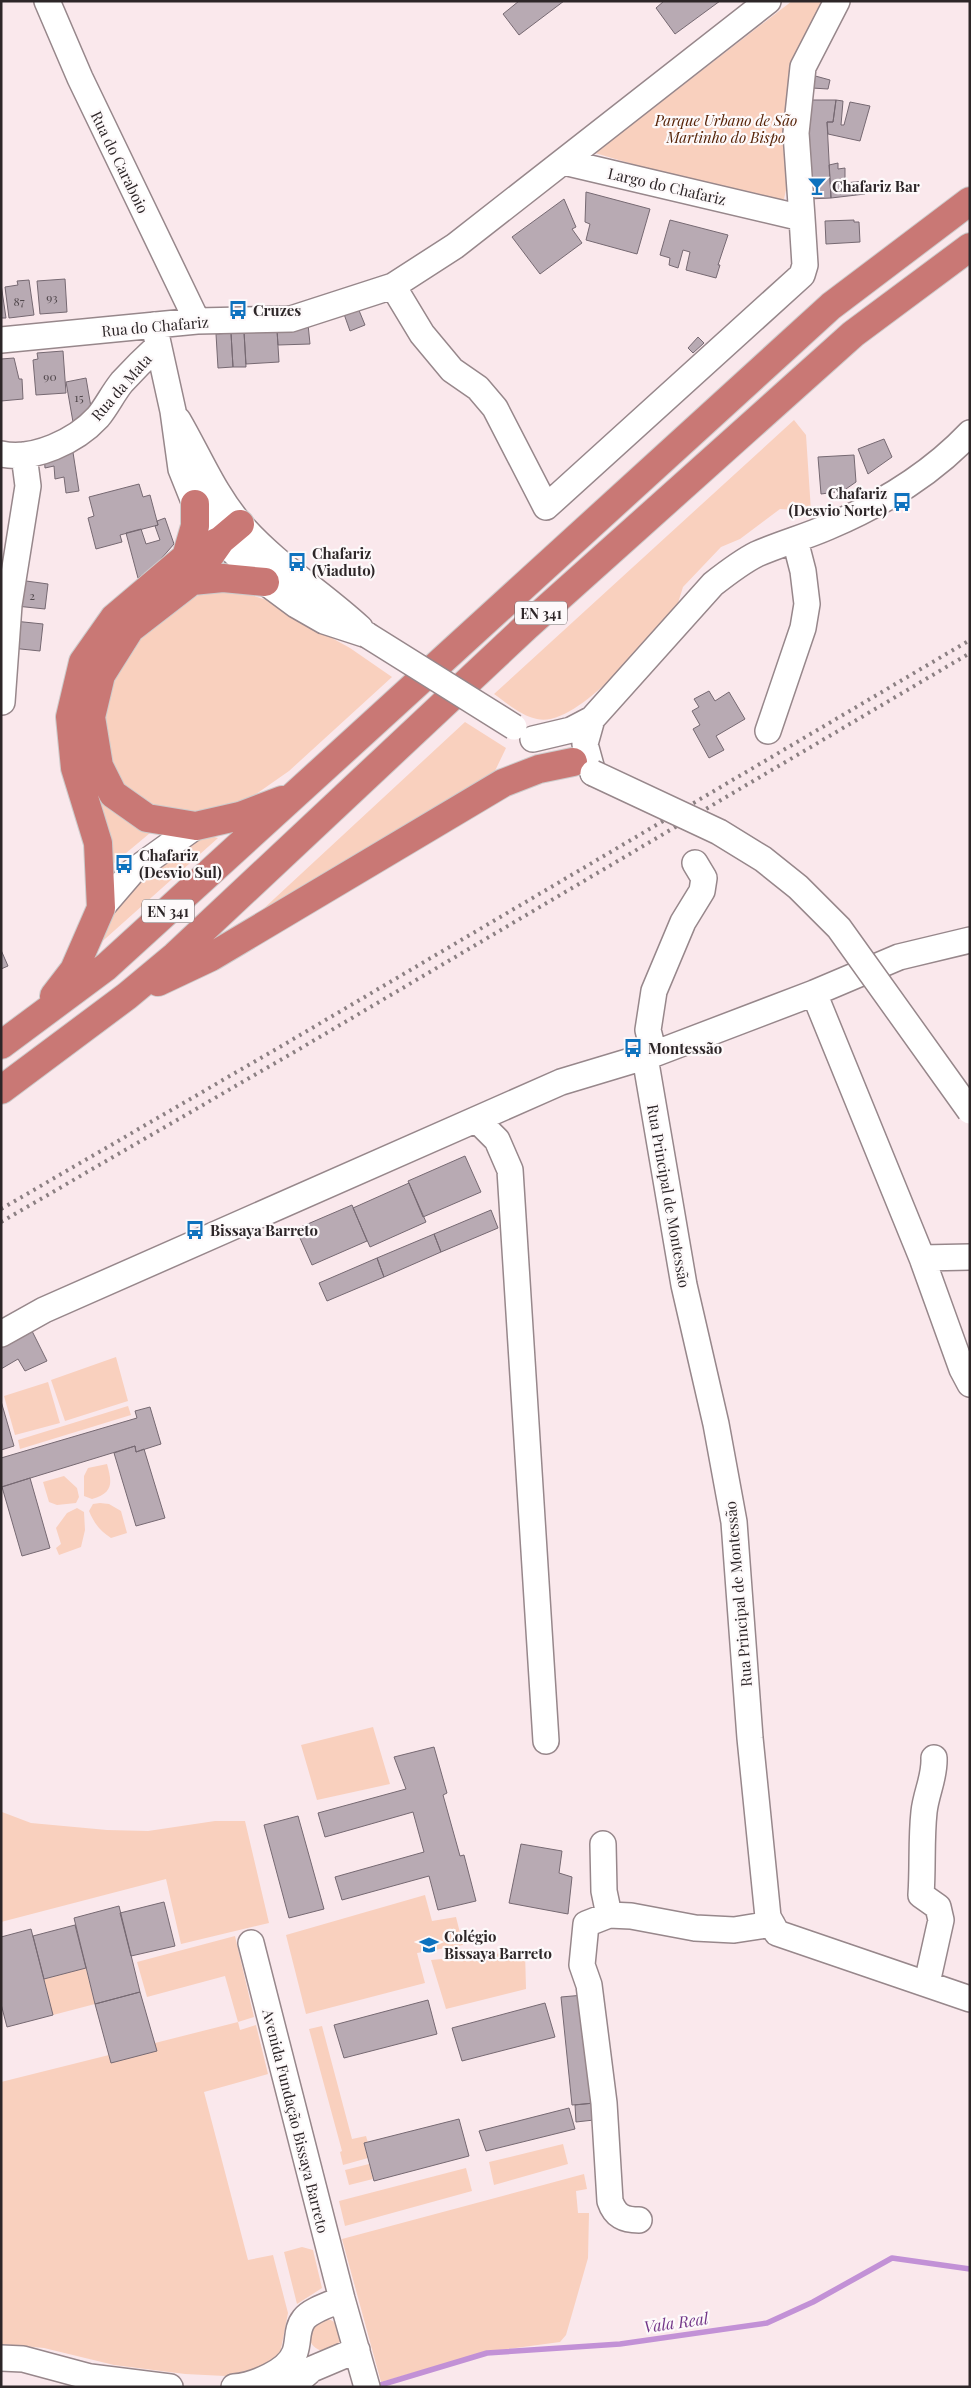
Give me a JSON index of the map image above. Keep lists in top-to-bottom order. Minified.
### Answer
{"streets":{"highway":["EN 341"],"street":["Rua do Caraboio","Largo do Chafariz","Rua do Chafariz","Rua da Mata","Rua Principal de Montessão","Avenida Fundação Bissaya Barreto"]},"crossings":[["Rua do Caraboio","Rua do Chafariz"],["Largo do Chafariz","Rua do Chafariz"],["Rua do Chafariz","Rua da Mata"]],"water":["Vala Real"],"parks":["Parque Urbano de São Martinho do Bispo"],"places":{"bar":["Chafariz Bar"],"bus stop":["Cruzes","Chafariz (Desvio Norte)","Chafariz (Viaduto)","Chafariz (Desvio Sul)","Montessão","Bissaya Barreto"],"school or university":["Colégio Bissaya Barreto"]},"house_numbers":["93","87","90","15","2"]}
